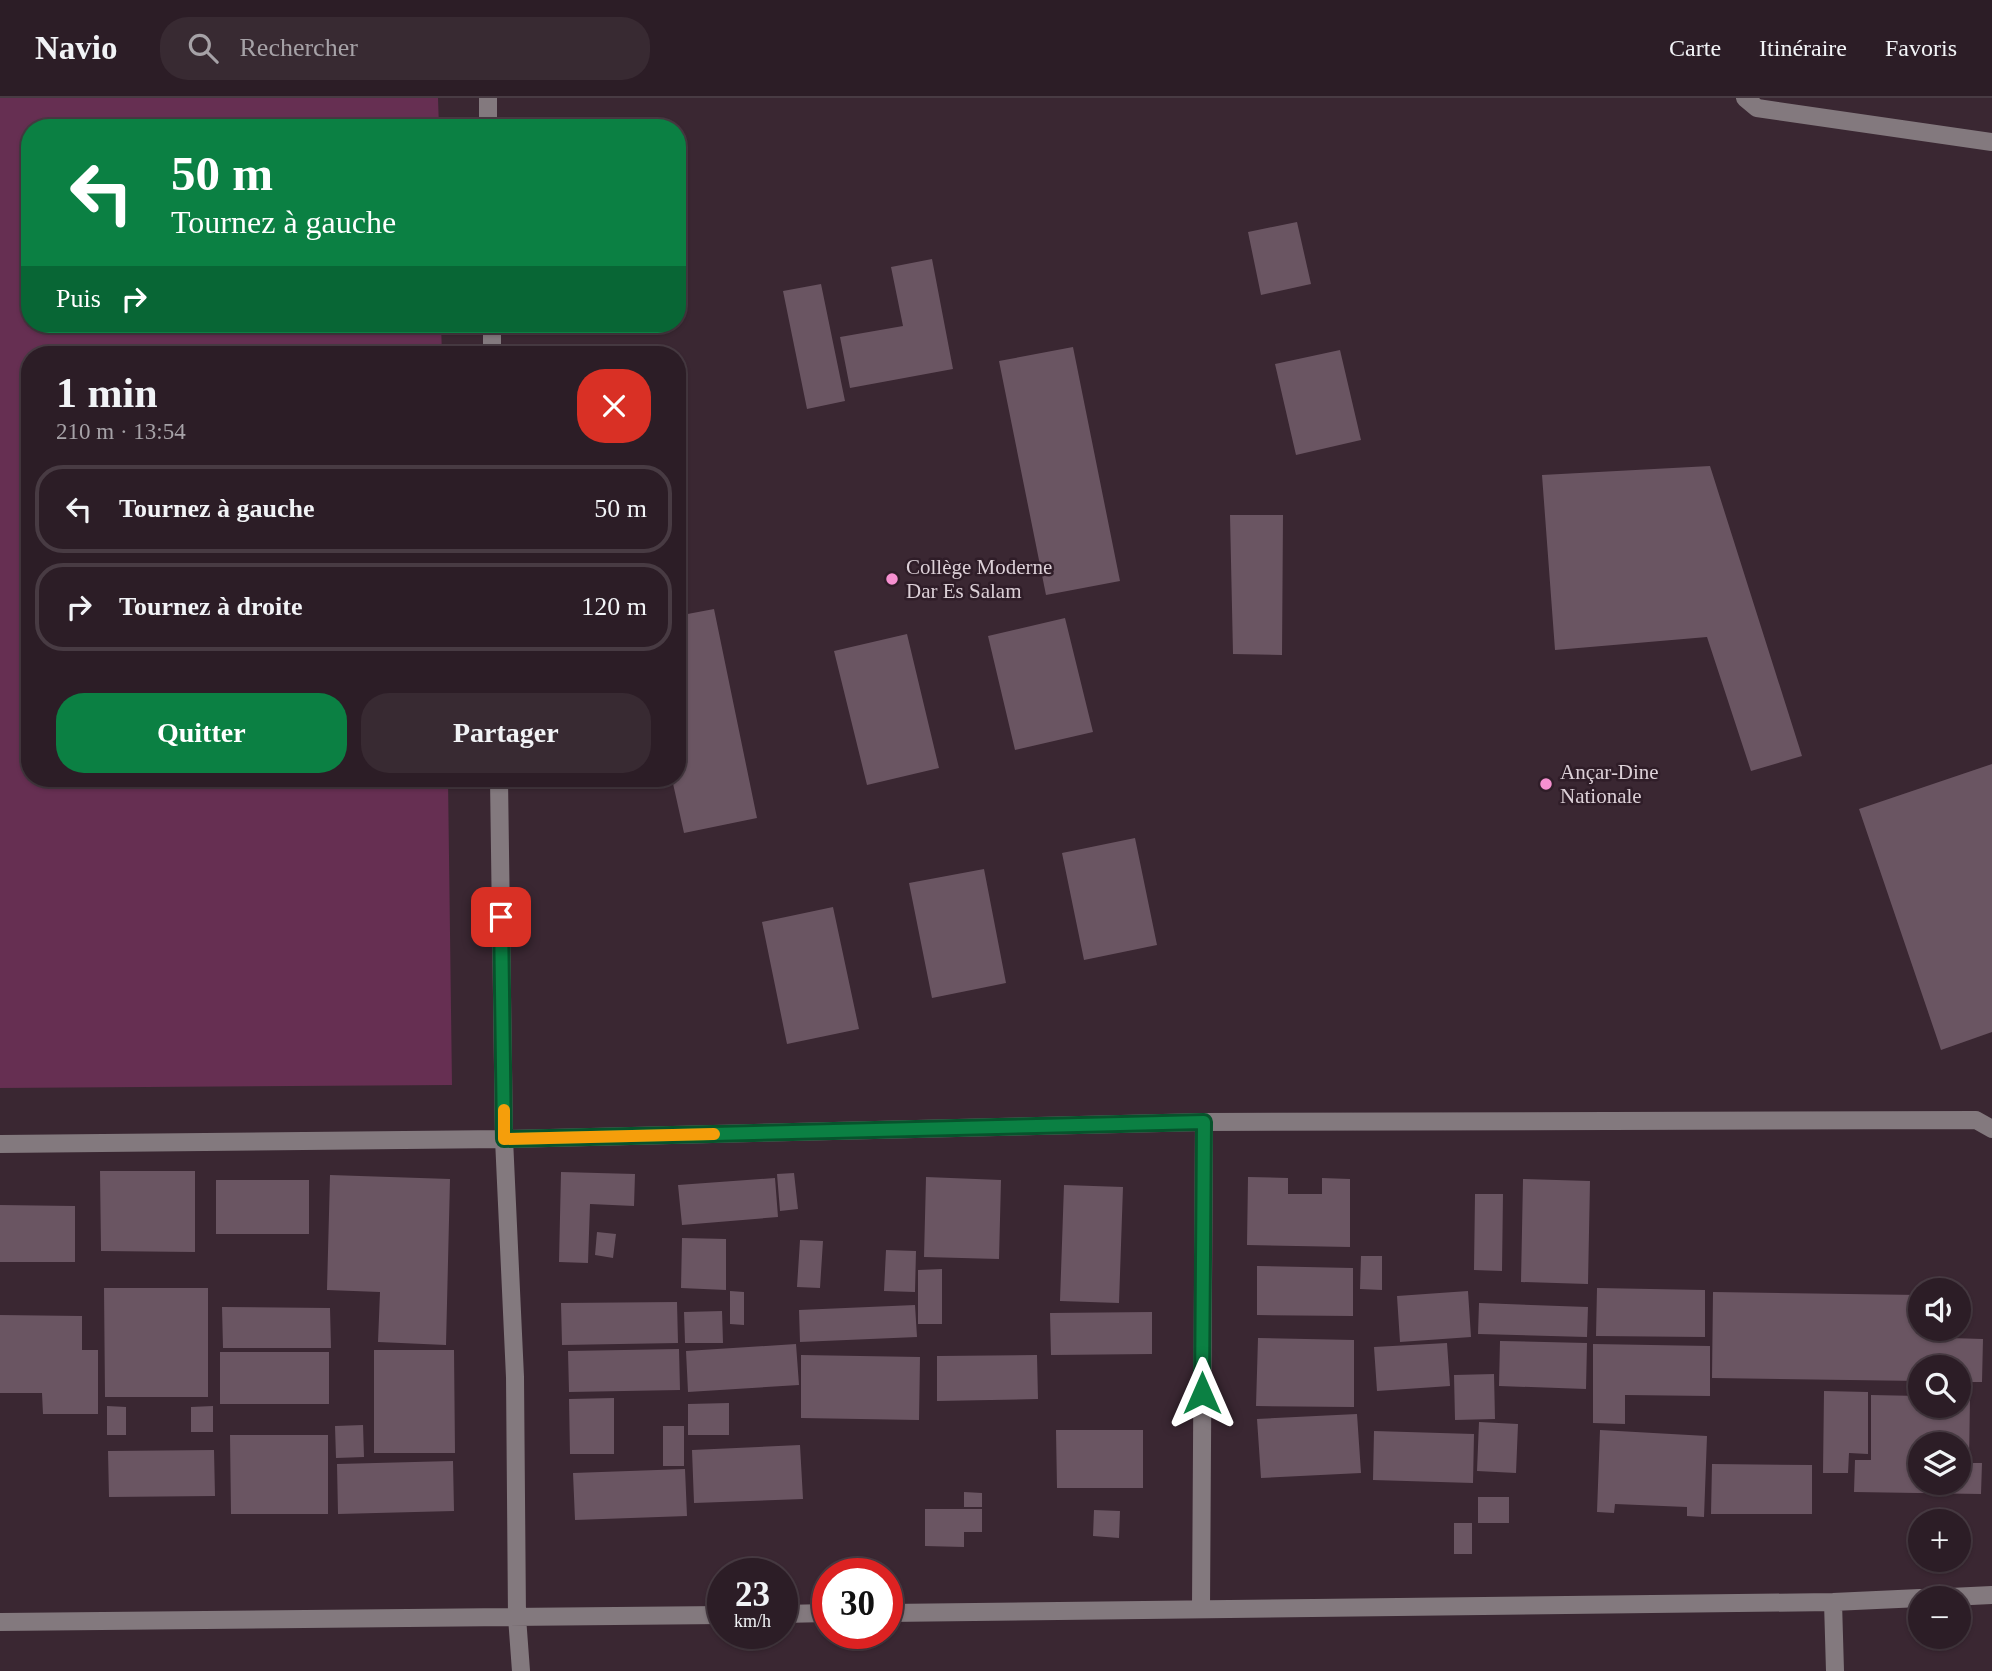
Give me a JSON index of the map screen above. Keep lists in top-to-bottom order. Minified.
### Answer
{"places":["Collège Moderne Dar Es Salam","Ançar-Dine Nationale"],"page":{"header":"Navio","search":"Rechercher","nav":["Carte","Itinéraire","Favoris"],"turn":["50 m","Tournez à gauche"],"then":"Puis","heading":["1 min","210 m · 13:54"],"list":[{"name":"Tournez à gauche","value":"50 m"},{"name":"Tournez à droite","value":"120 m"}],"buttons":["Quitter","Partager"],"map_buttons":["+","−"],"speed":"23 km/h","limit":"30"}}
